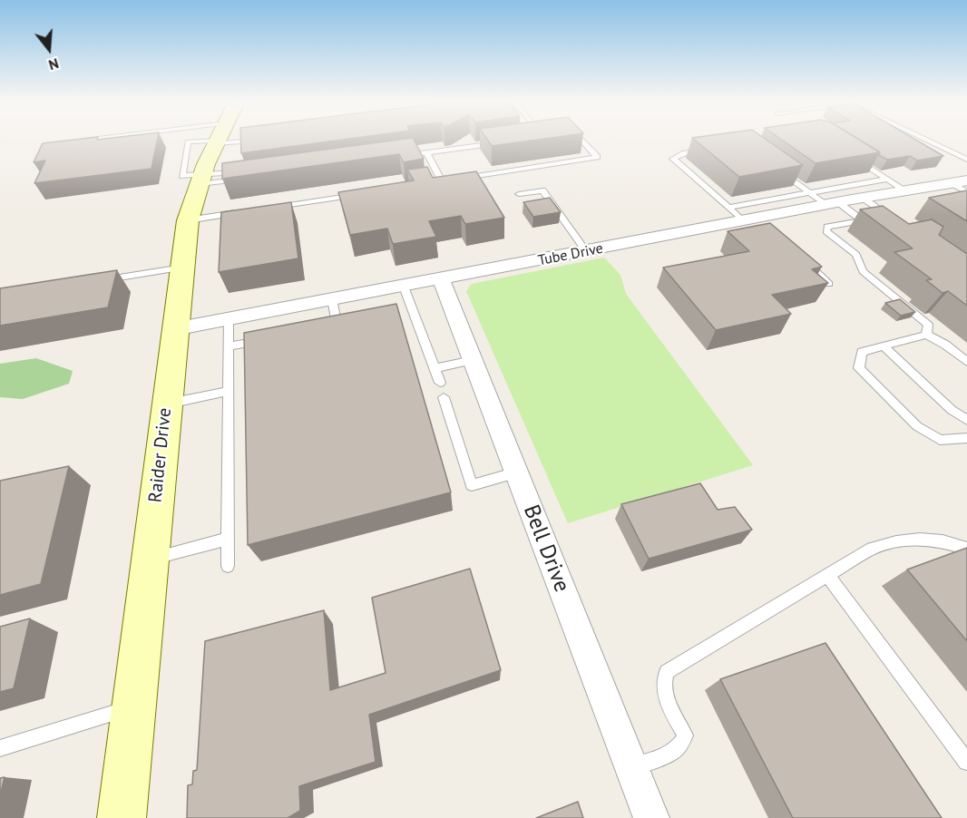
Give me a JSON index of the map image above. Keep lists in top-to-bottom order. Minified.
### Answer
{"streets":{"main road":["Raider Drive"],"street":["Tube Drive","Bell Drive"]},"crossings":[["Tube Drive","Raider Drive"],["Tube Drive","Bell Drive"]],"north":"bottom"}
